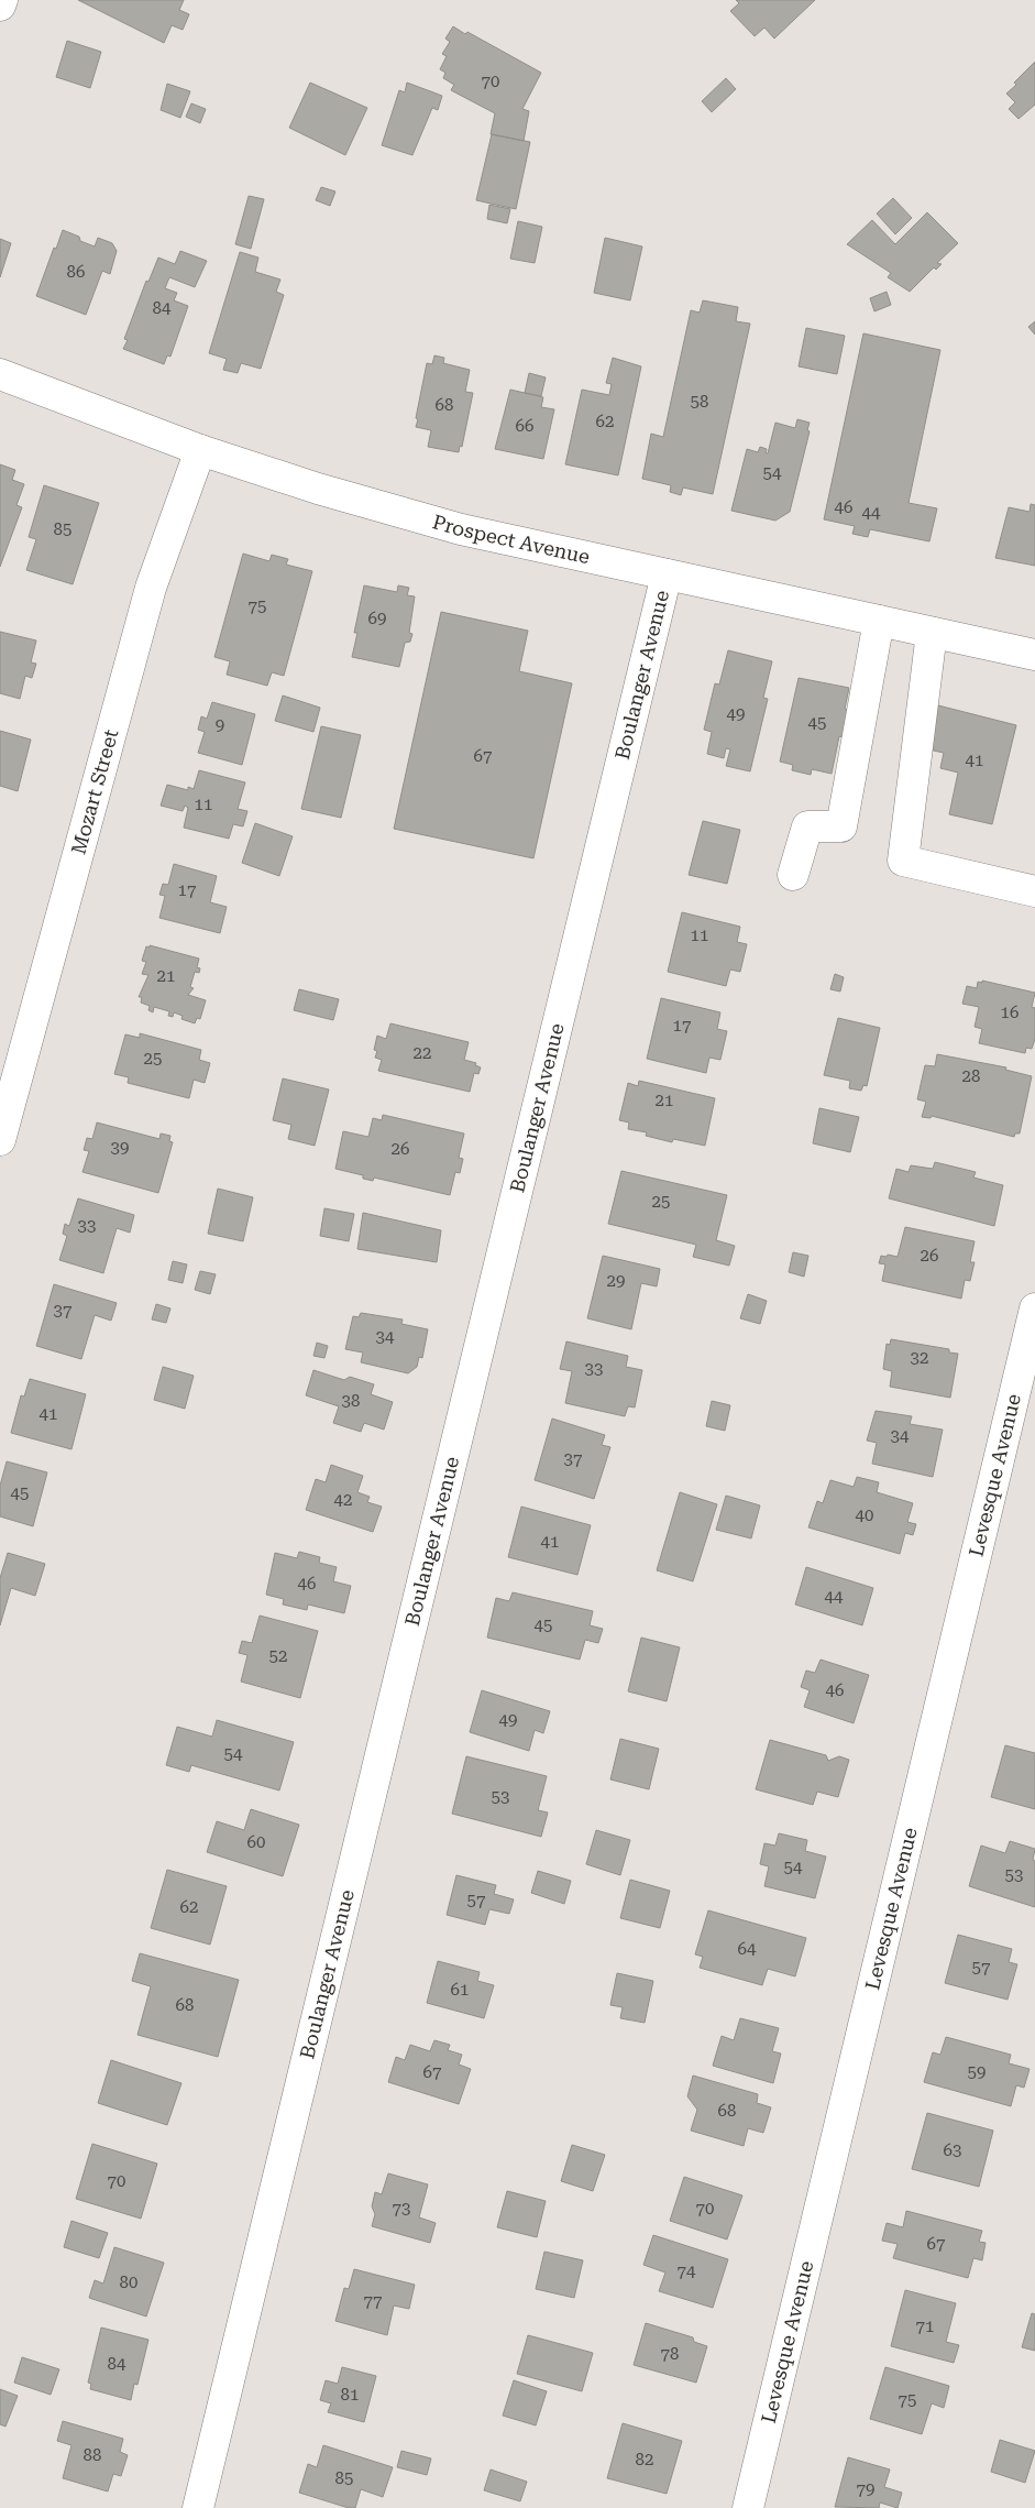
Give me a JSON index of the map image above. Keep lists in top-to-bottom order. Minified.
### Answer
{"streets":{"street":["Prospect Avenue","Boulanger Avenue","Mozart Street","Levesque Avenue"]},"crossings":[["Prospect Avenue","Boulanger Avenue"],["Prospect Avenue","Mozart Street"]],"house_numbers":["70","86","84","58","68","62","66","54","46","44","85","75","69","49","45","9","67","41","11","17","11","21","16","17","22","25","28","21","39","26","25","33","26","29","37","34","32","33","38","41","34","37","45","42","40","41","46","44","45","52","46","49","54","53","60","54","53","57","62","64","57","61","68","67","59","68","63","70","73","70","67","74","80","77","71","78","84","81","75","88","82","85","79"]}
